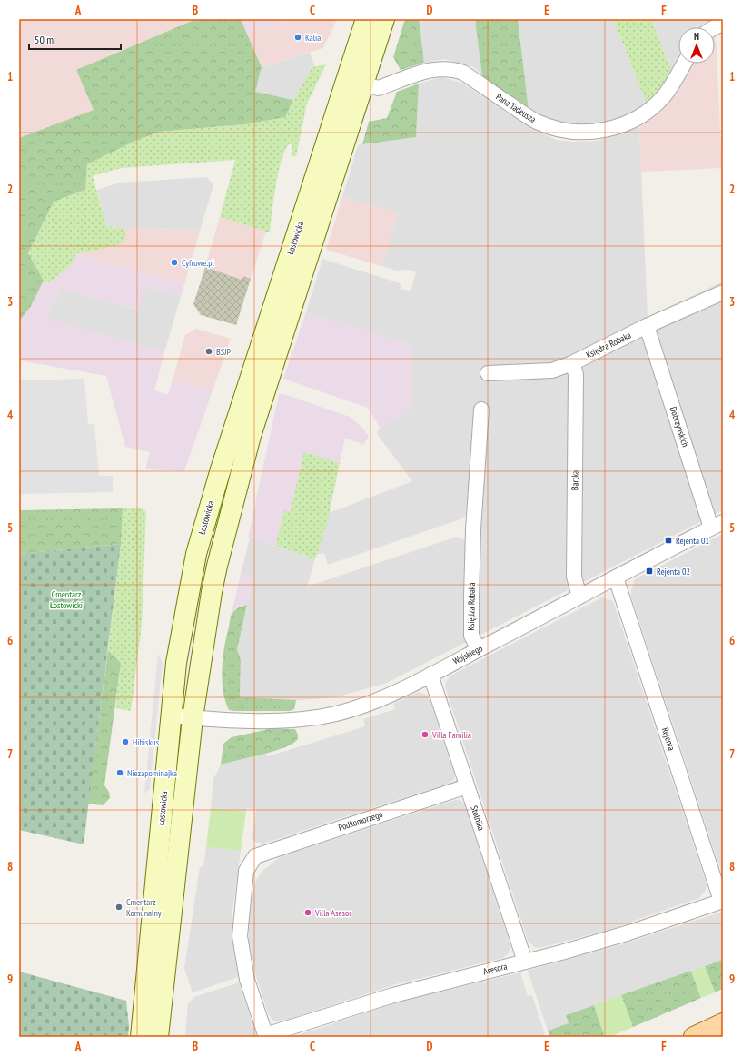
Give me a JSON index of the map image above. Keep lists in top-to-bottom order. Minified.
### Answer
{"streets":{"main road":["Łostowicka"],"street":["Pana Tadeusza","Księdza Robaka","Dobrzyńskich","Bartka","Wojskiego","Rejenta","Stolnika","Podkomorzego","Asesora"]},"crossings":[["Pana Tadeusza","Łostowicka"],["Łostowicka","Wojskiego"],["Księdza Robaka","Dobrzyńskich"],["Księdza Robaka","Bartka"],["Księdza Robaka","Wojskiego"],["Dobrzyńskich","Wojskiego"],["Bartka","Wojskiego"],["Wojskiego","Rejenta"],["Wojskiego","Stolnika"],["Rejenta","Asesora"],["Stolnika","Podkomorzego"],["Stolnika","Asesora"],["Podkomorzego","Asesora"]],"parks":["Cmentarz Łostowicki"],"places":{"other":["Kalia","Cyfrowe.pl","BSJP","Villa Familia","Hibiskus","Niezapominajka","Cmentarz Komunalny","Villa Asesor"],"transit":["Rejenta 01","Rejenta 02"]},"scale_bar":"50 m","north":"top","grid":{"columns":["A","B","C","D","E","F"],"rows":["1","2","3","4","5","6","7","8","9"]}}
